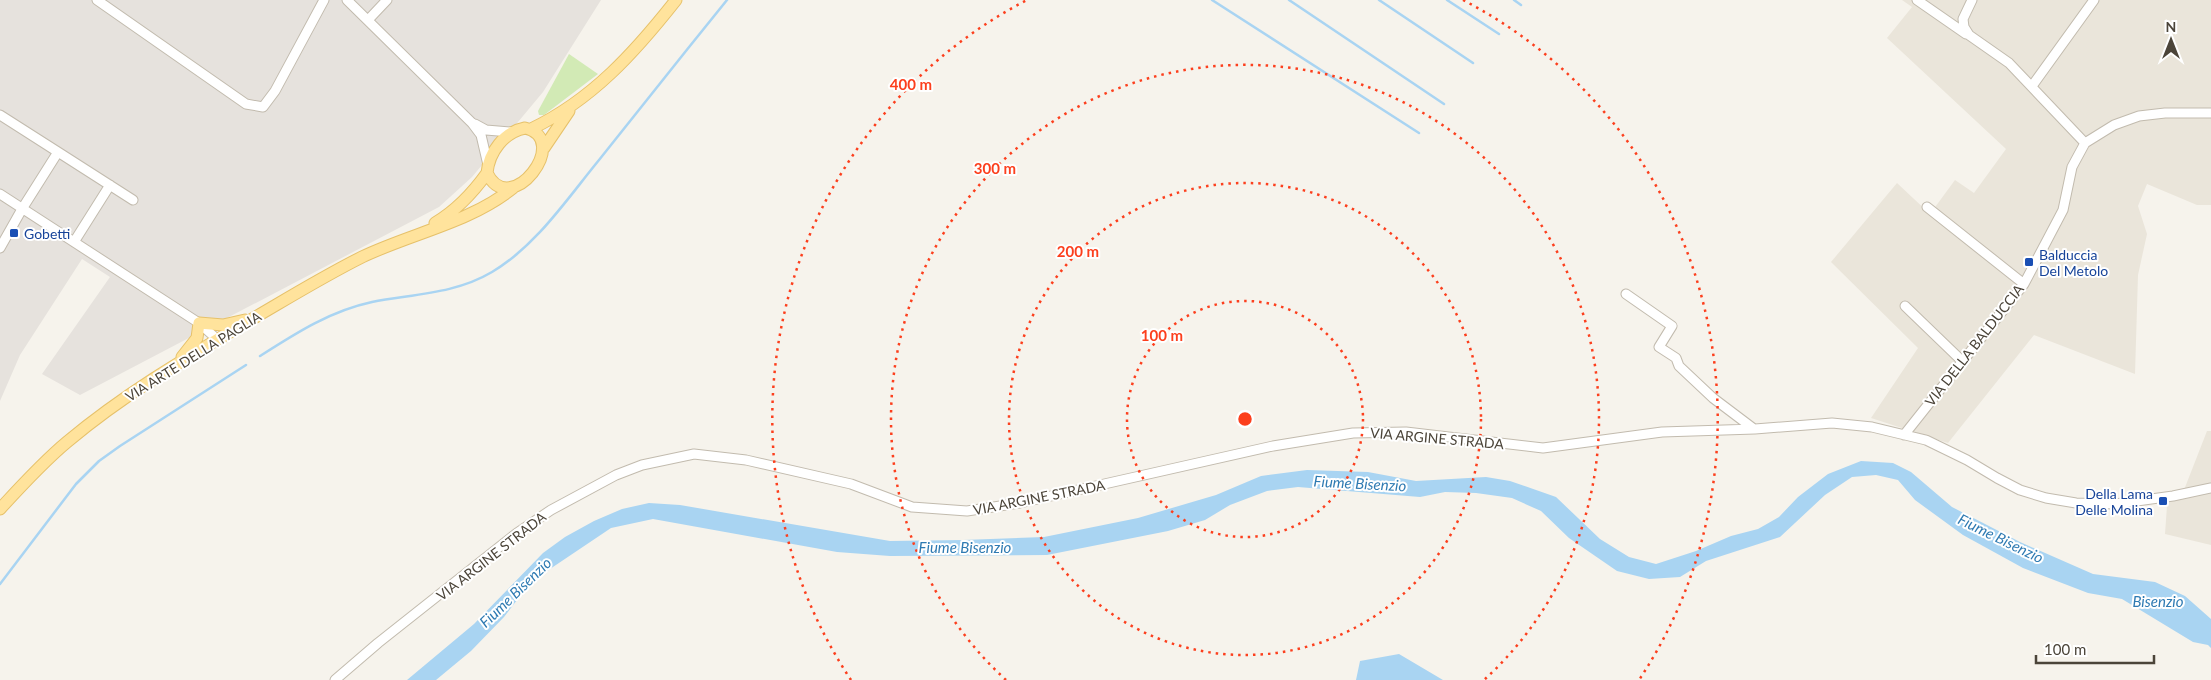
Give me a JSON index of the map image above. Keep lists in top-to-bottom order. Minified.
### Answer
{"streets":{"main road":["VIA ARTE DELLA PAGLIA"],"street":["VIA DELLA BALDUCCIA","VIA ARGINE STRADA"]},"crossings":[["VIA DELLA BALDUCCIA","VIA ARGINE STRADA"]],"water":["Fiume Bisenzio","Bisenzio"],"places":{"transit":["Gobetti","Balduccia Del Metolo","Della Lama Delle Molina"]},"scale_bar":"100 m","north":"top","rings":["400 m","300 m","200 m","100 m"]}
